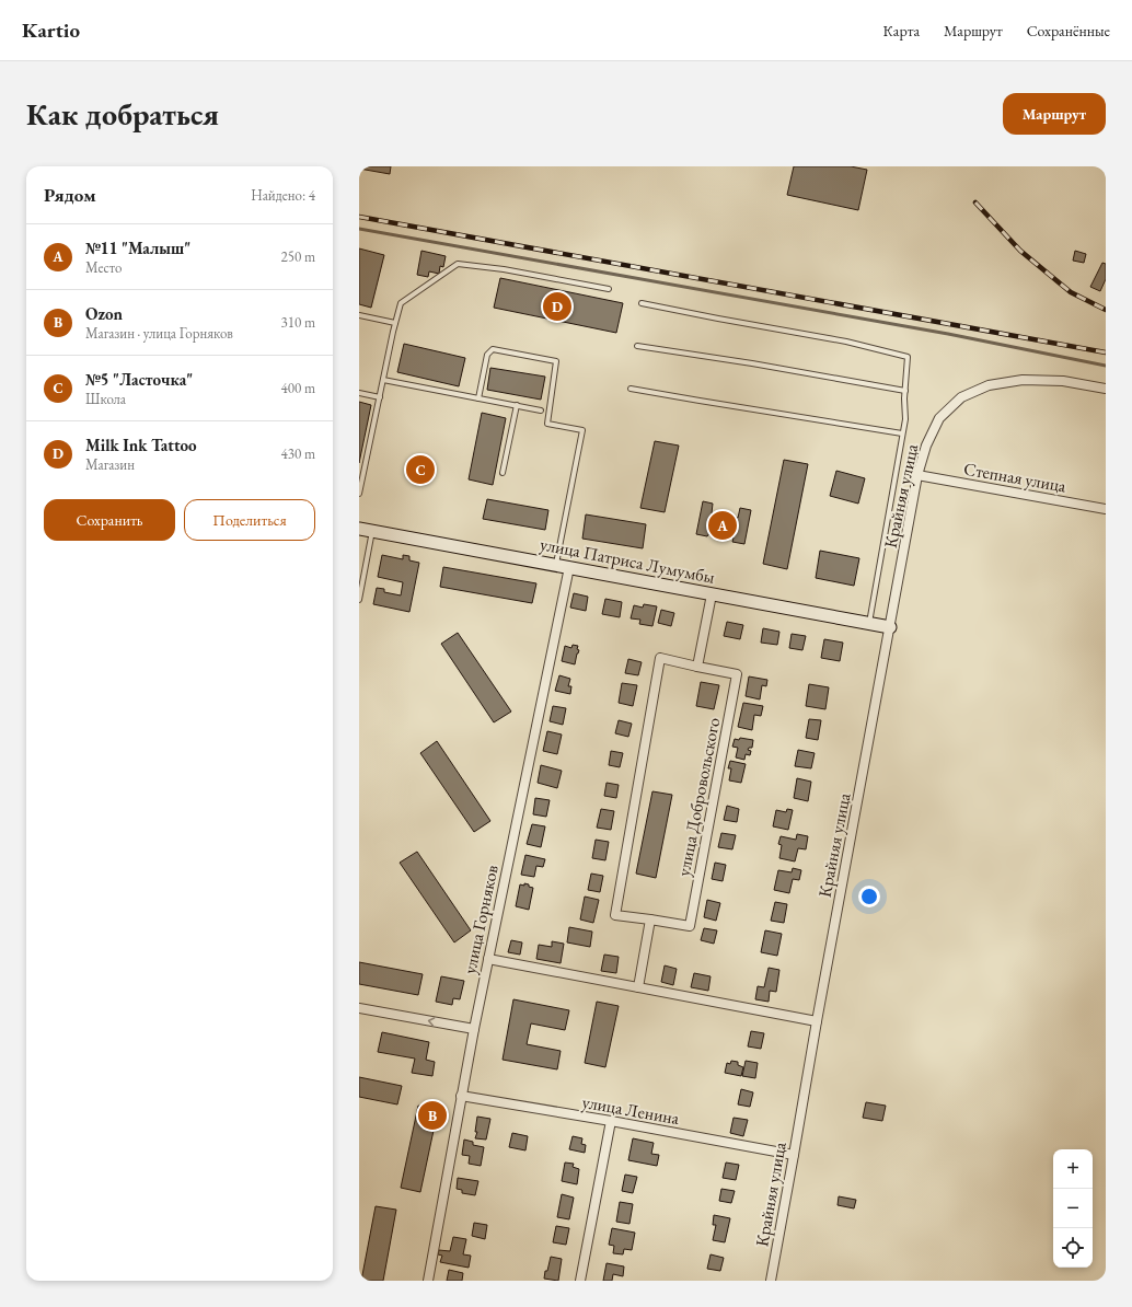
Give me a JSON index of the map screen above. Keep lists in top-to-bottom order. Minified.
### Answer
{"streets":{"street":["Степная улица","Крайняя улица","улица Патриса Лумумбы","улица Добровольского","улица Горняков","улица Ленина"]},"crossings":[["Степная улица","Крайняя улица"],["Крайняя улица","улица Патриса Лумумбы"],["Крайняя улица","улица Ленина"],["улица Патриса Лумумбы","улица Горняков"],["улица Горняков","улица Ленина"]],"page":{"header":"Kartio","nav":["Карта","Маршрут","Сохранённые"],"buttons":["Маршрут",["Сохранить","Поделиться"]],"title":"Как добраться","heading":["Рядом","Найдено: 4"],"list":[{"mark":"A","name":"№11 \"Малыш\"","note":"Место","value":"250 m"},{"mark":"B","name":"Ozon","note":"Магазин · улица Горняков","value":"310 m"},{"mark":"C","name":"№5 \"Ласточка\"","note":"Школа","value":"400 m"},{"mark":"D","name":"Milk Ink Tattoo","note":"Магазин","value":"430 m"}],"pins":["D","C","A","B"],"map_buttons":["+","−"]}}
